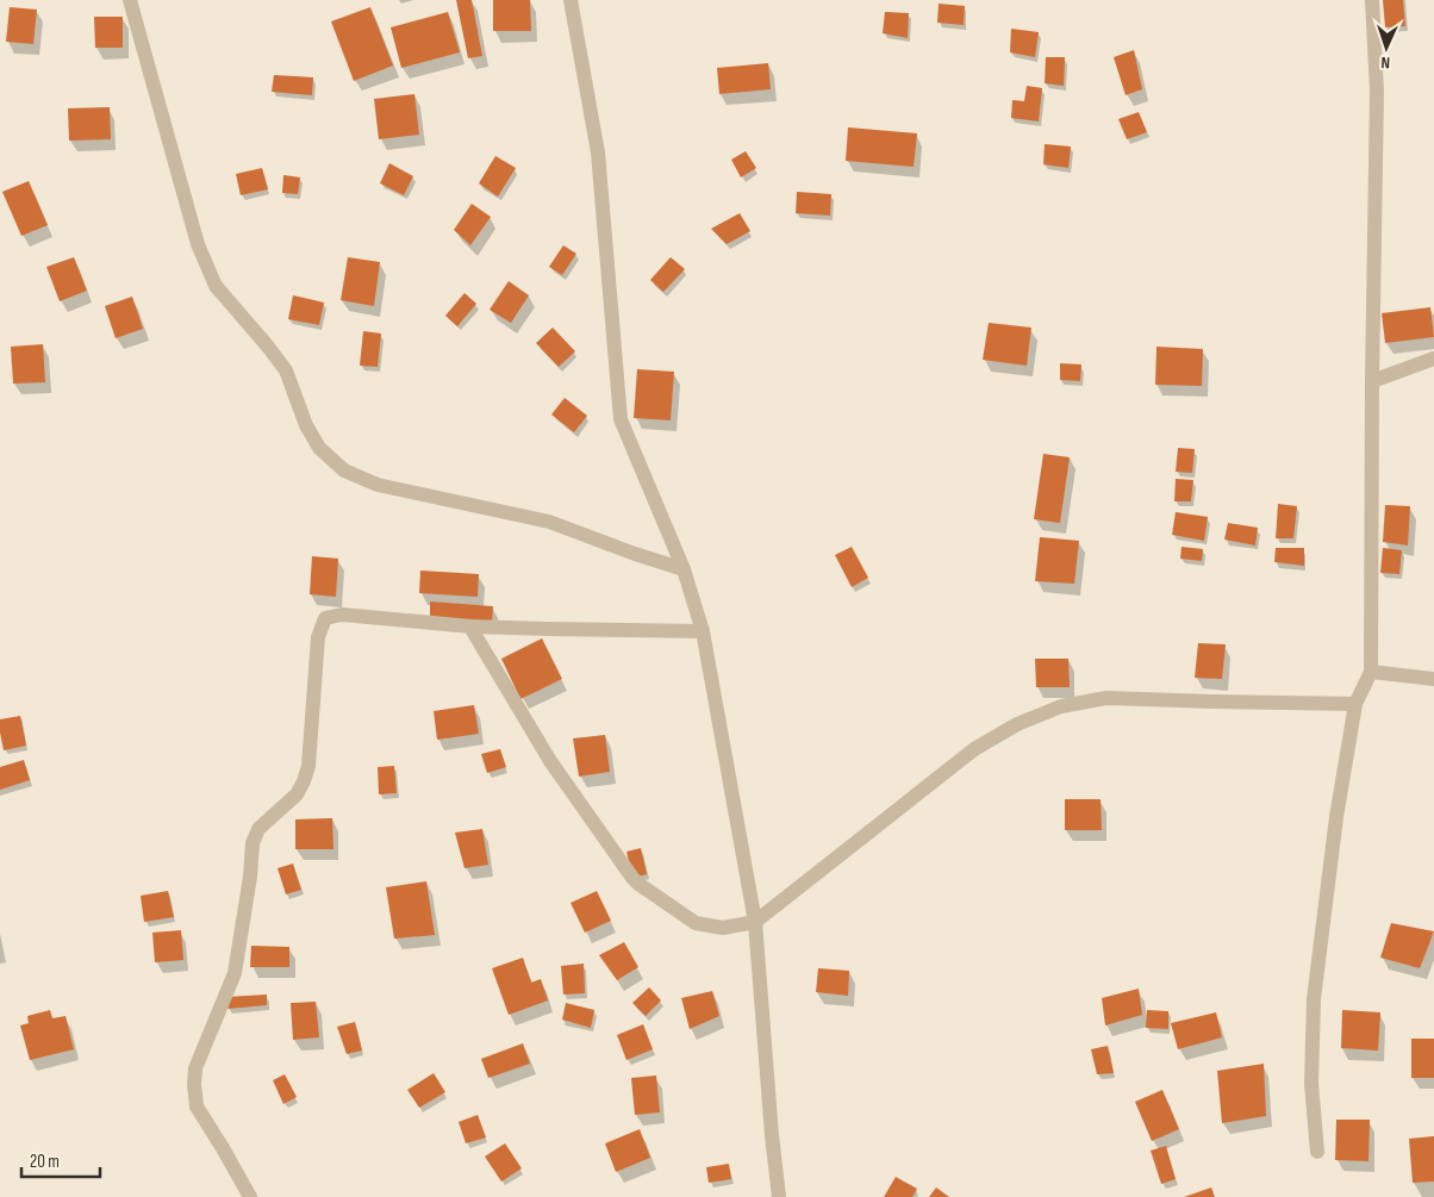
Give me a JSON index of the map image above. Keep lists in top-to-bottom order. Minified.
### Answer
{"scale_bar":"20 m","north":"bottom"}
